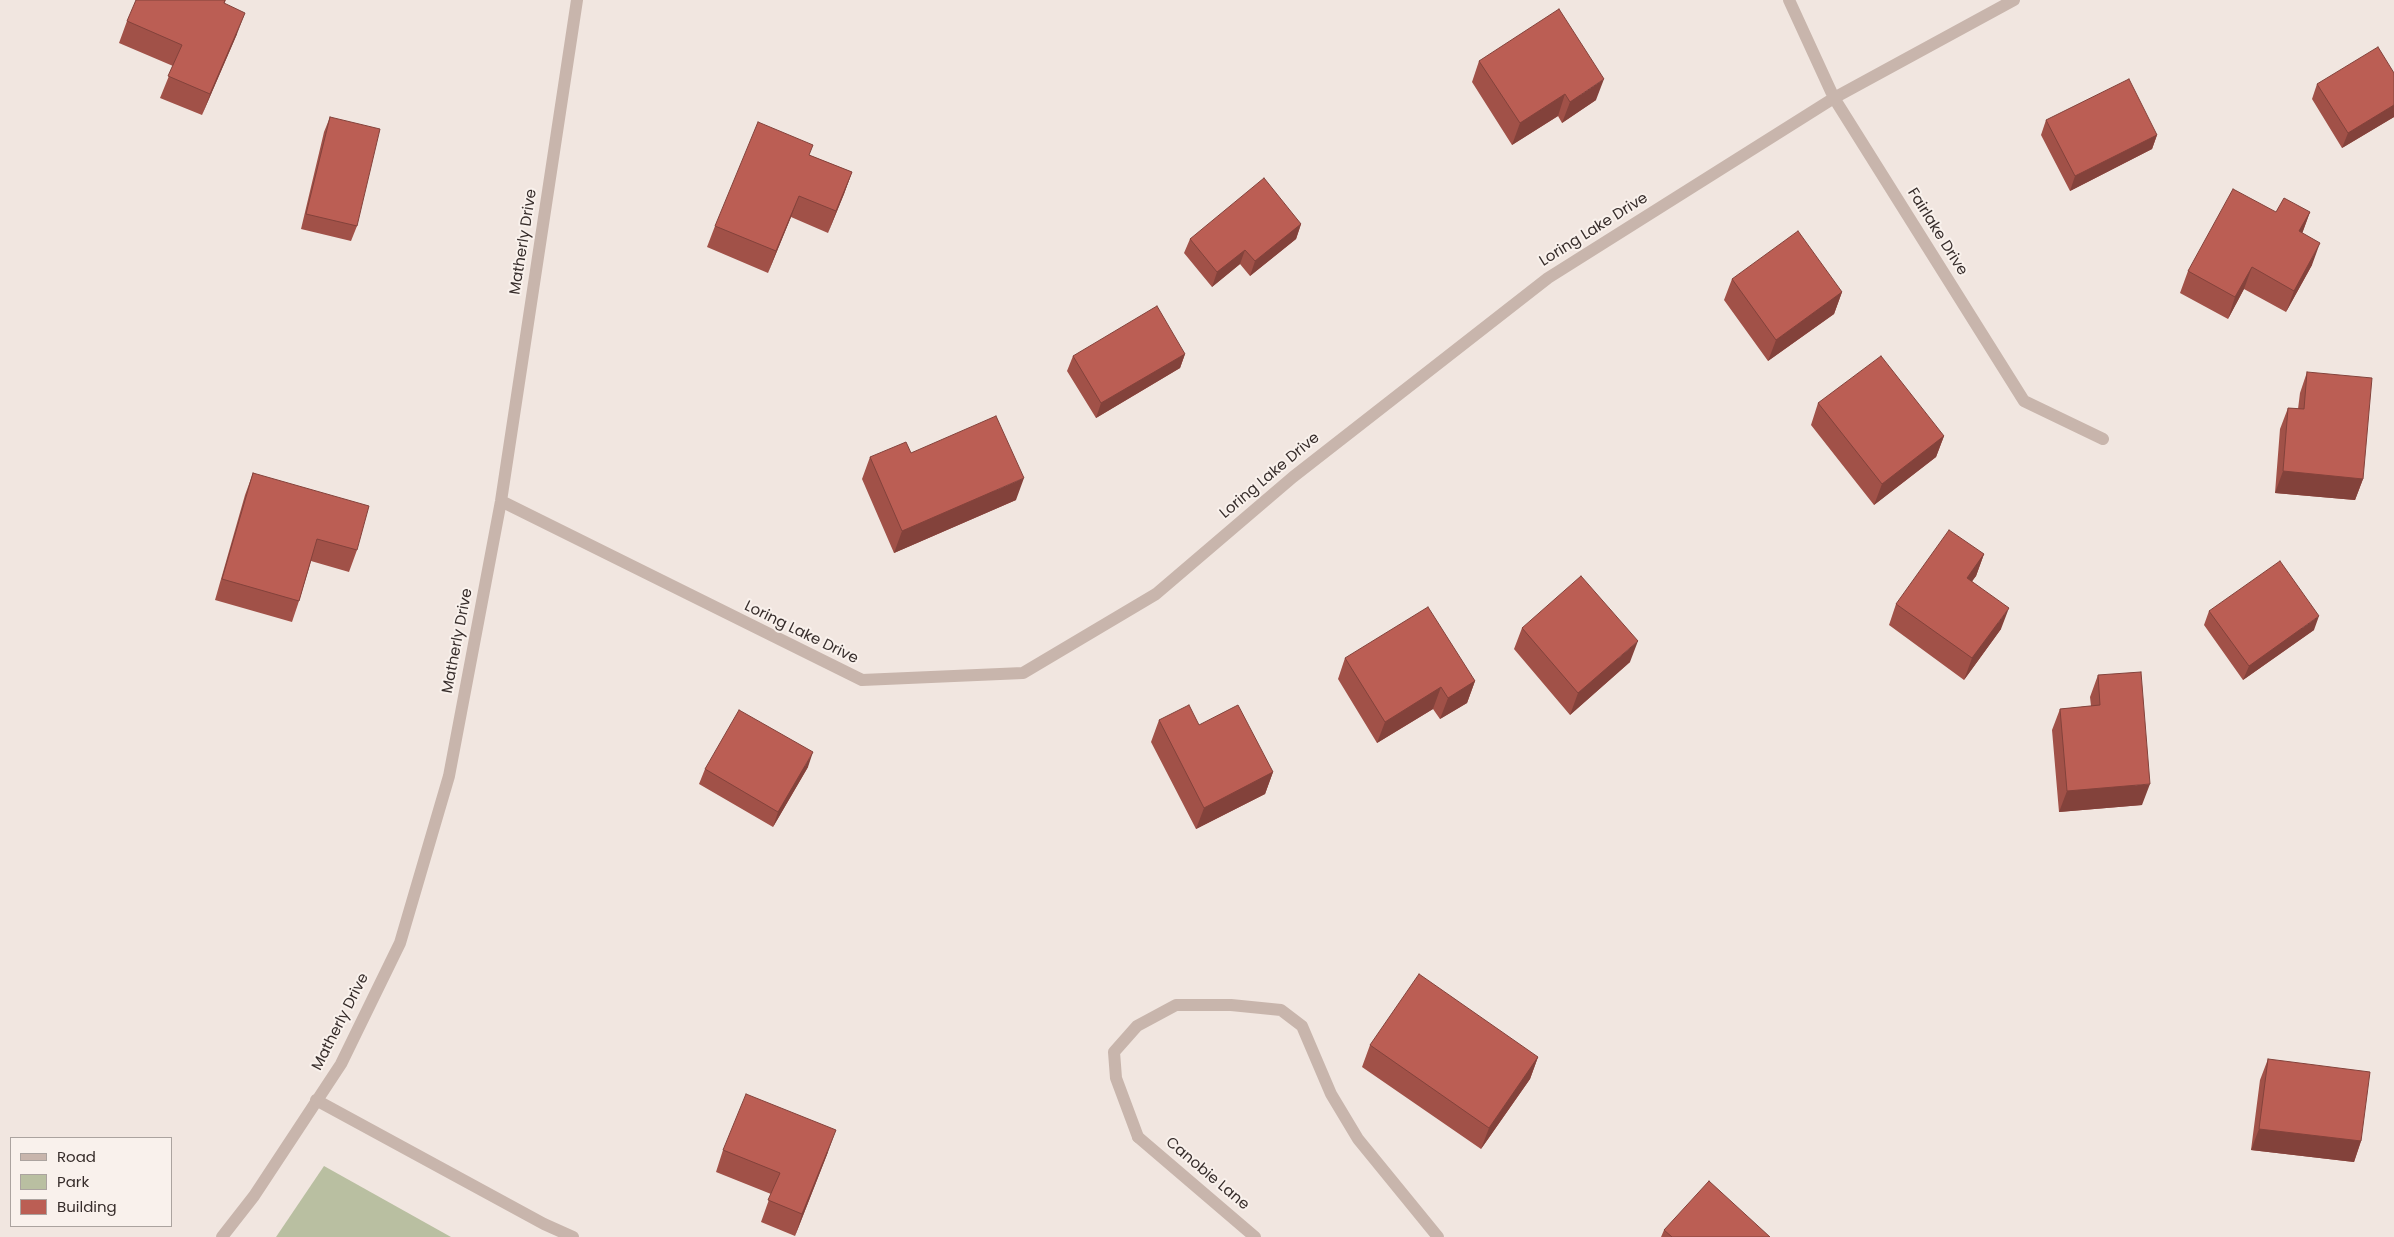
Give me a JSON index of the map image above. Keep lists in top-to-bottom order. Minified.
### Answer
{"streets":{"street":["Loring Lake Drive","Fairlake Drive","Matherly Drive","Canobie Lane"]},"crossings":[["Loring Lake Drive","Fairlake Drive"],["Loring Lake Drive","Matherly Drive"]],"legend":["Road","Park","Building"]}
